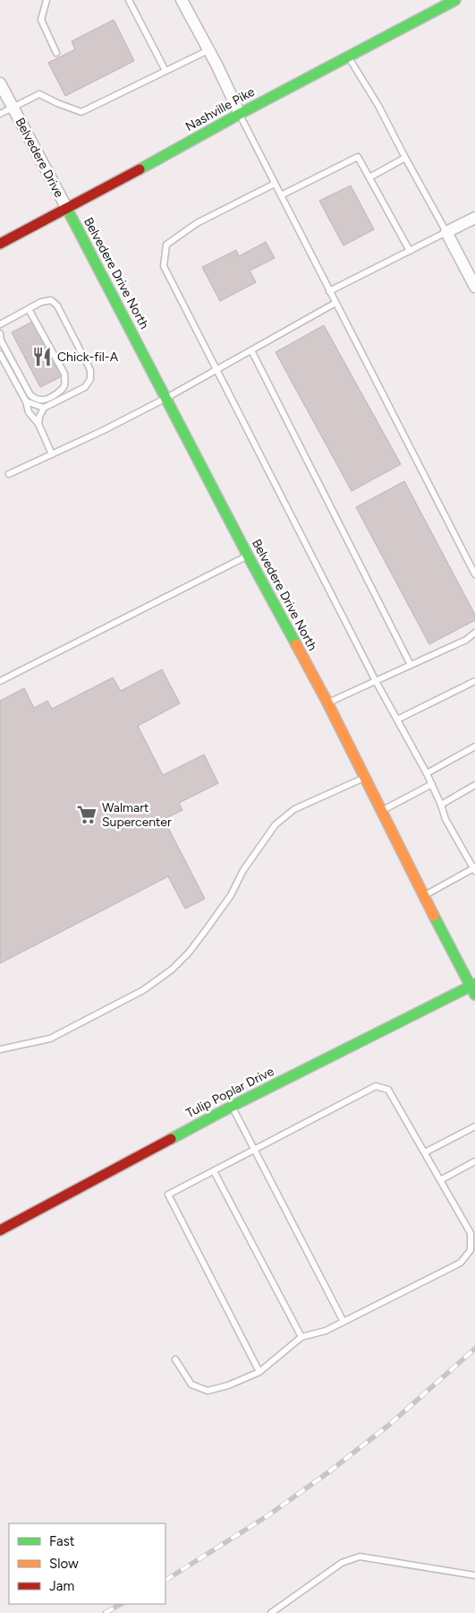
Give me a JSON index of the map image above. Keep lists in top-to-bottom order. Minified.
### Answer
{"streets":{"street":["Nashville Pike","Belvedere Drive","Belvedere Drive North","Tulip Poplar Drive"]},"crossings":[["Nashville Pike","Belvedere Drive"],["Nashville Pike","Belvedere Drive North"],["Belvedere Drive","Belvedere Drive North"],["Belvedere Drive North","Tulip Poplar Drive"]],"places":{"restaurant":["Chick-fil-A"],"supermarket":["Walmart Supercenter"]},"legend":["Fast","Slow","Jam"]}
